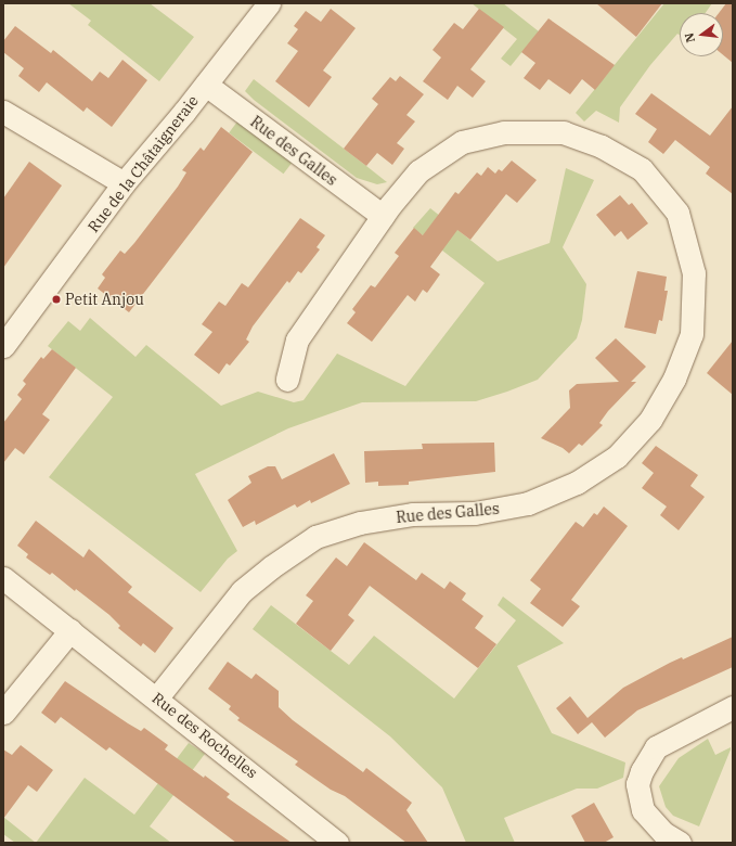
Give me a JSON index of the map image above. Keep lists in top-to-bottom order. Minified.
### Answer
{"streets":{"street":["Rue des Galles","Rue de la Châtaigneraie","Rue des Rochelles"]},"crossings":[["Rue des Galles","Rue de la Châtaigneraie"],["Rue des Galles","Rue des Rochelles"]],"places":["Petit Anjou"],"north":"left"}
